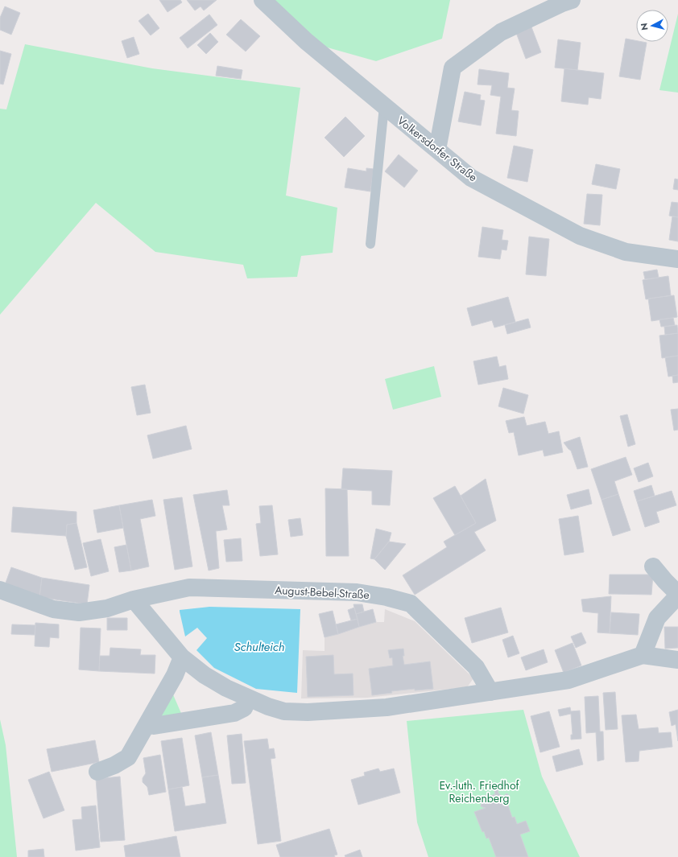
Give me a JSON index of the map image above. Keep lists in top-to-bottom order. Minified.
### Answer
{"streets":{"street":["Volkersdorfer Straße","August-Bebel-Straße"]},"water":["Schulteich"],"parks":["Ev.-luth. Friedhof Reichenberg"],"north":"left"}
